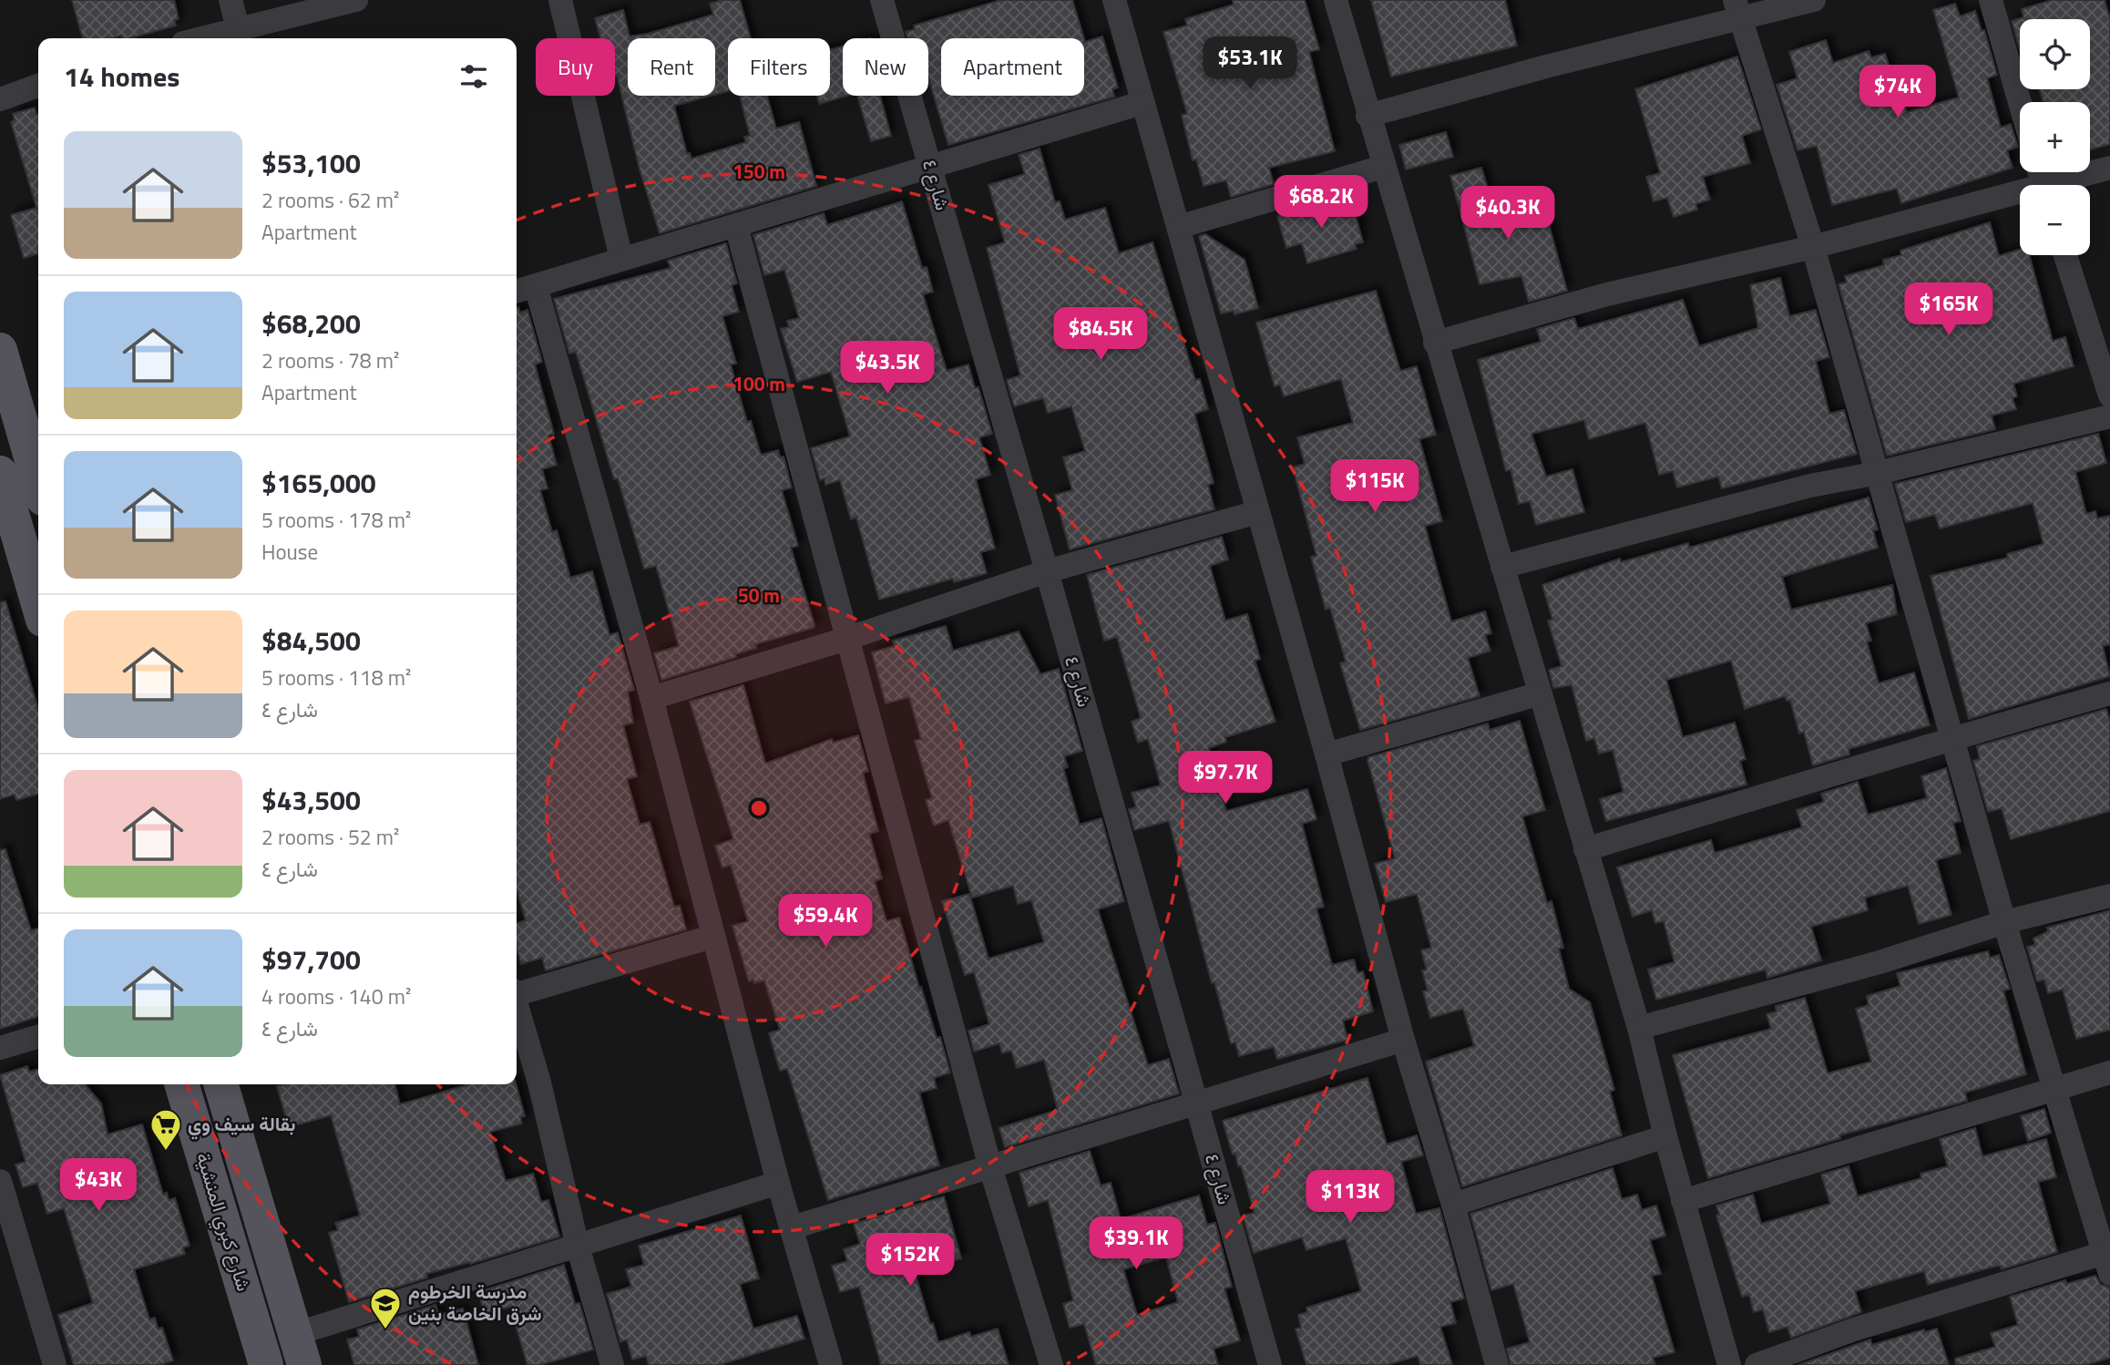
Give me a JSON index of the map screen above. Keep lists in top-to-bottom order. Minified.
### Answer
{"streets":{"main road":["شارع كبري المنشية"],"street":["شارع ٤"]},"places":{"supermarket":["بقالة سيف وي"],"school or university":["مدرسة الخرطوم شرق الخاصة بنين"]},"page":{"map_buttons":["+","−"],"price":["$53.1K","$74K","$68.2K","$40.3K","$165K","$84.5K","$43.5K","$115K","$97.7K","$59.4K","$43K","$113K","$39.1K","$152K"],"chip":["Buy","Rent","Filters","New","Apartment"],"heading":"14 homes","list":[{"name":"$53,100","note":"2 rooms · 62 m² · Apartment"},{"name":"$68,200","note":"2 rooms · 78 m² · Apartment"},{"name":"$165,000","note":"5 rooms · 178 m² · House"},{"name":"$84,500","note":"5 rooms · 118 m² · شارع ٤"},{"name":"$43,500","note":"2 rooms · 52 m² · شارع ٤"},{"name":"$97,700","note":"4 rooms · 140 m² · شارع ٤"}]},"rings":["150 m","100 m","50 m"]}
